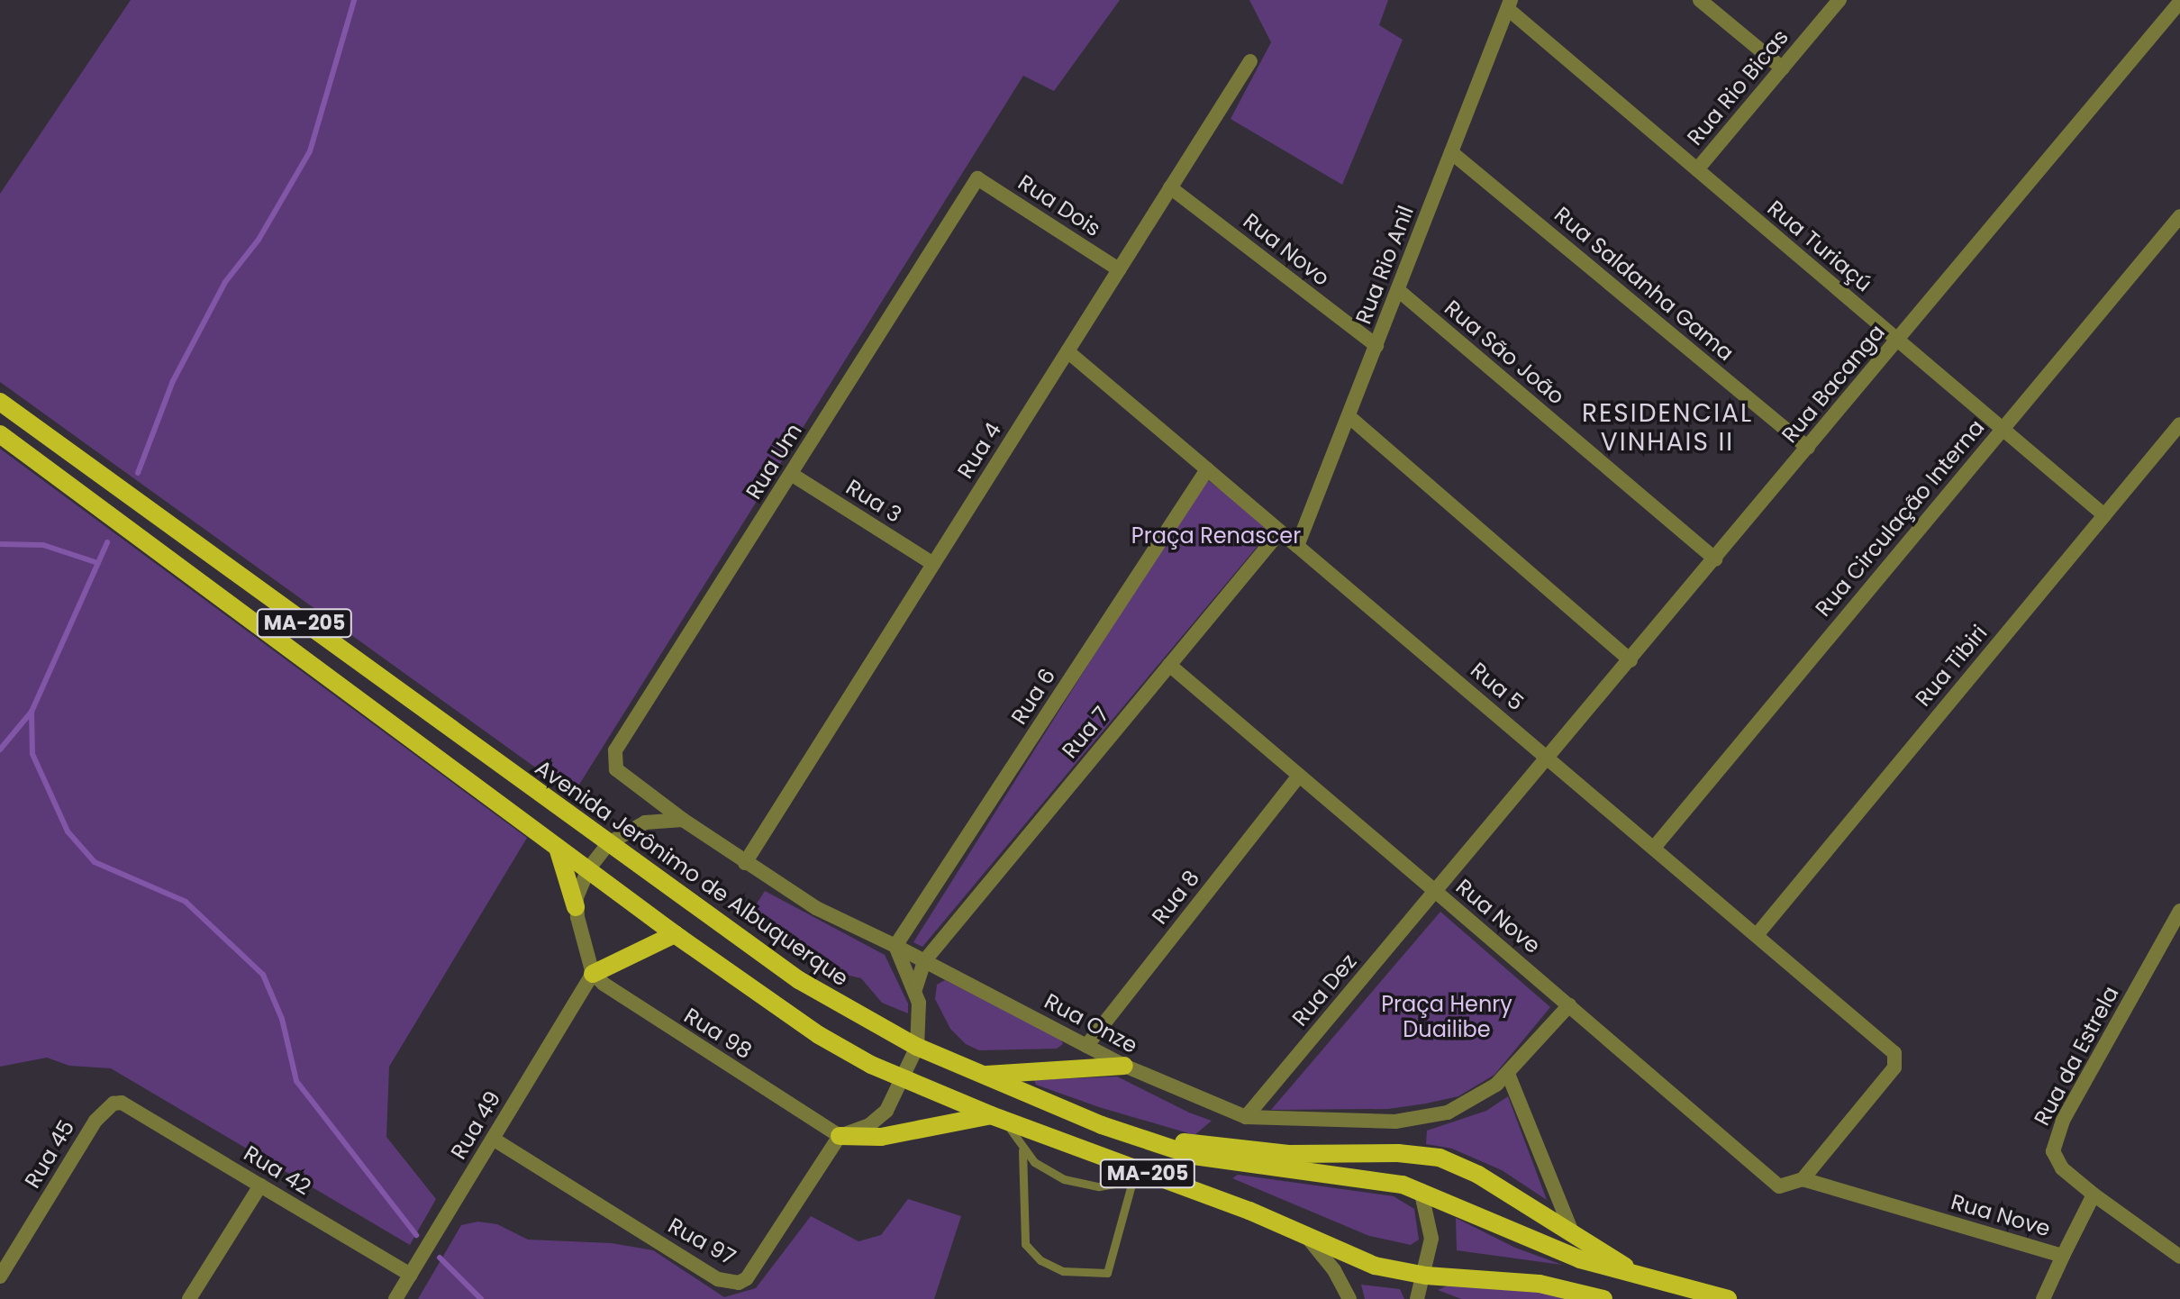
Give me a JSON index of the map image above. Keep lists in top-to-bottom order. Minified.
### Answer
{"streets":{"main road":["MA-205","Avenida Jerônimo de Albuquerque"],"street":["Rua Rio Bicas","Rua Dois","Rua Turiaçú","Rua Novo","Rua Rio Anil","Rua Saldanha Gama","Rua São João","Rua Bacanga","Rua 4","Rua Um","Rua 3","Rua Circulação Interna","Rua Tibiri","Rua 5","Rua 6","Rua 7","Rua 8","Rua Nove","Rua Dez","Rua Onze","Rua 98","Rua da Estrela","Rua 49","Rua 45","Rua 42","Rua 97"]},"crossings":[["Rua Rio Bicas","Rua Turiaçú"],["Rua Dois","Rua 4"],["Rua Dois","Rua Um"],["Rua Turiaçú","Rua Rio Anil"],["Rua Turiaçú","Rua Bacanga"],["Rua Turiaçú","Rua Circulação Interna"],["Rua Turiaçú","Rua Tibiri"],["Rua Novo","Rua Rio Anil"],["Rua Novo","Rua 4"],["Rua Rio Anil","Rua Saldanha Gama"],["Rua Rio Anil","Rua São João"],["Rua Rio Anil","Rua 5"],["Rua Saldanha Gama","Rua Bacanga"],["Rua São João","Rua Bacanga"],["Rua Bacanga","Rua 5"],["Rua Bacanga","Rua Nove"],["Rua Bacanga","Rua Dez"],["Rua 4","Rua 3"],["Rua 4","Rua 5"],["Rua 4","Rua Onze"],["Rua Um","Rua 3"],["Rua Um","Rua Onze"],["Rua Circulação Interna","Rua 5"],["Rua Tibiri","Rua 5"],["Rua 5","Rua 6"],["Rua 5","Rua 7"],["Rua 5","Rua Nove"],["Rua 6","Rua Onze"],["Rua 7","Rua Nove"],["Rua 7","Rua Onze"],["Rua 8","Rua Nove"],["Rua 8","Rua Onze"],["Rua Nove","Rua Dez"],["Rua Nove","Rua Onze"],["Rua Dez","Rua Onze"],["Rua 98","Rua 49"],["Rua 98","Rua 97"],["Rua 49","Rua 42"],["Rua 49","Rua 97"],["Rua 45","Rua 42"]],"districts":["RESIDENCIAL VINHAIS II"],"parks":["Praça Renascer","Praça Henry Duailibe"]}
